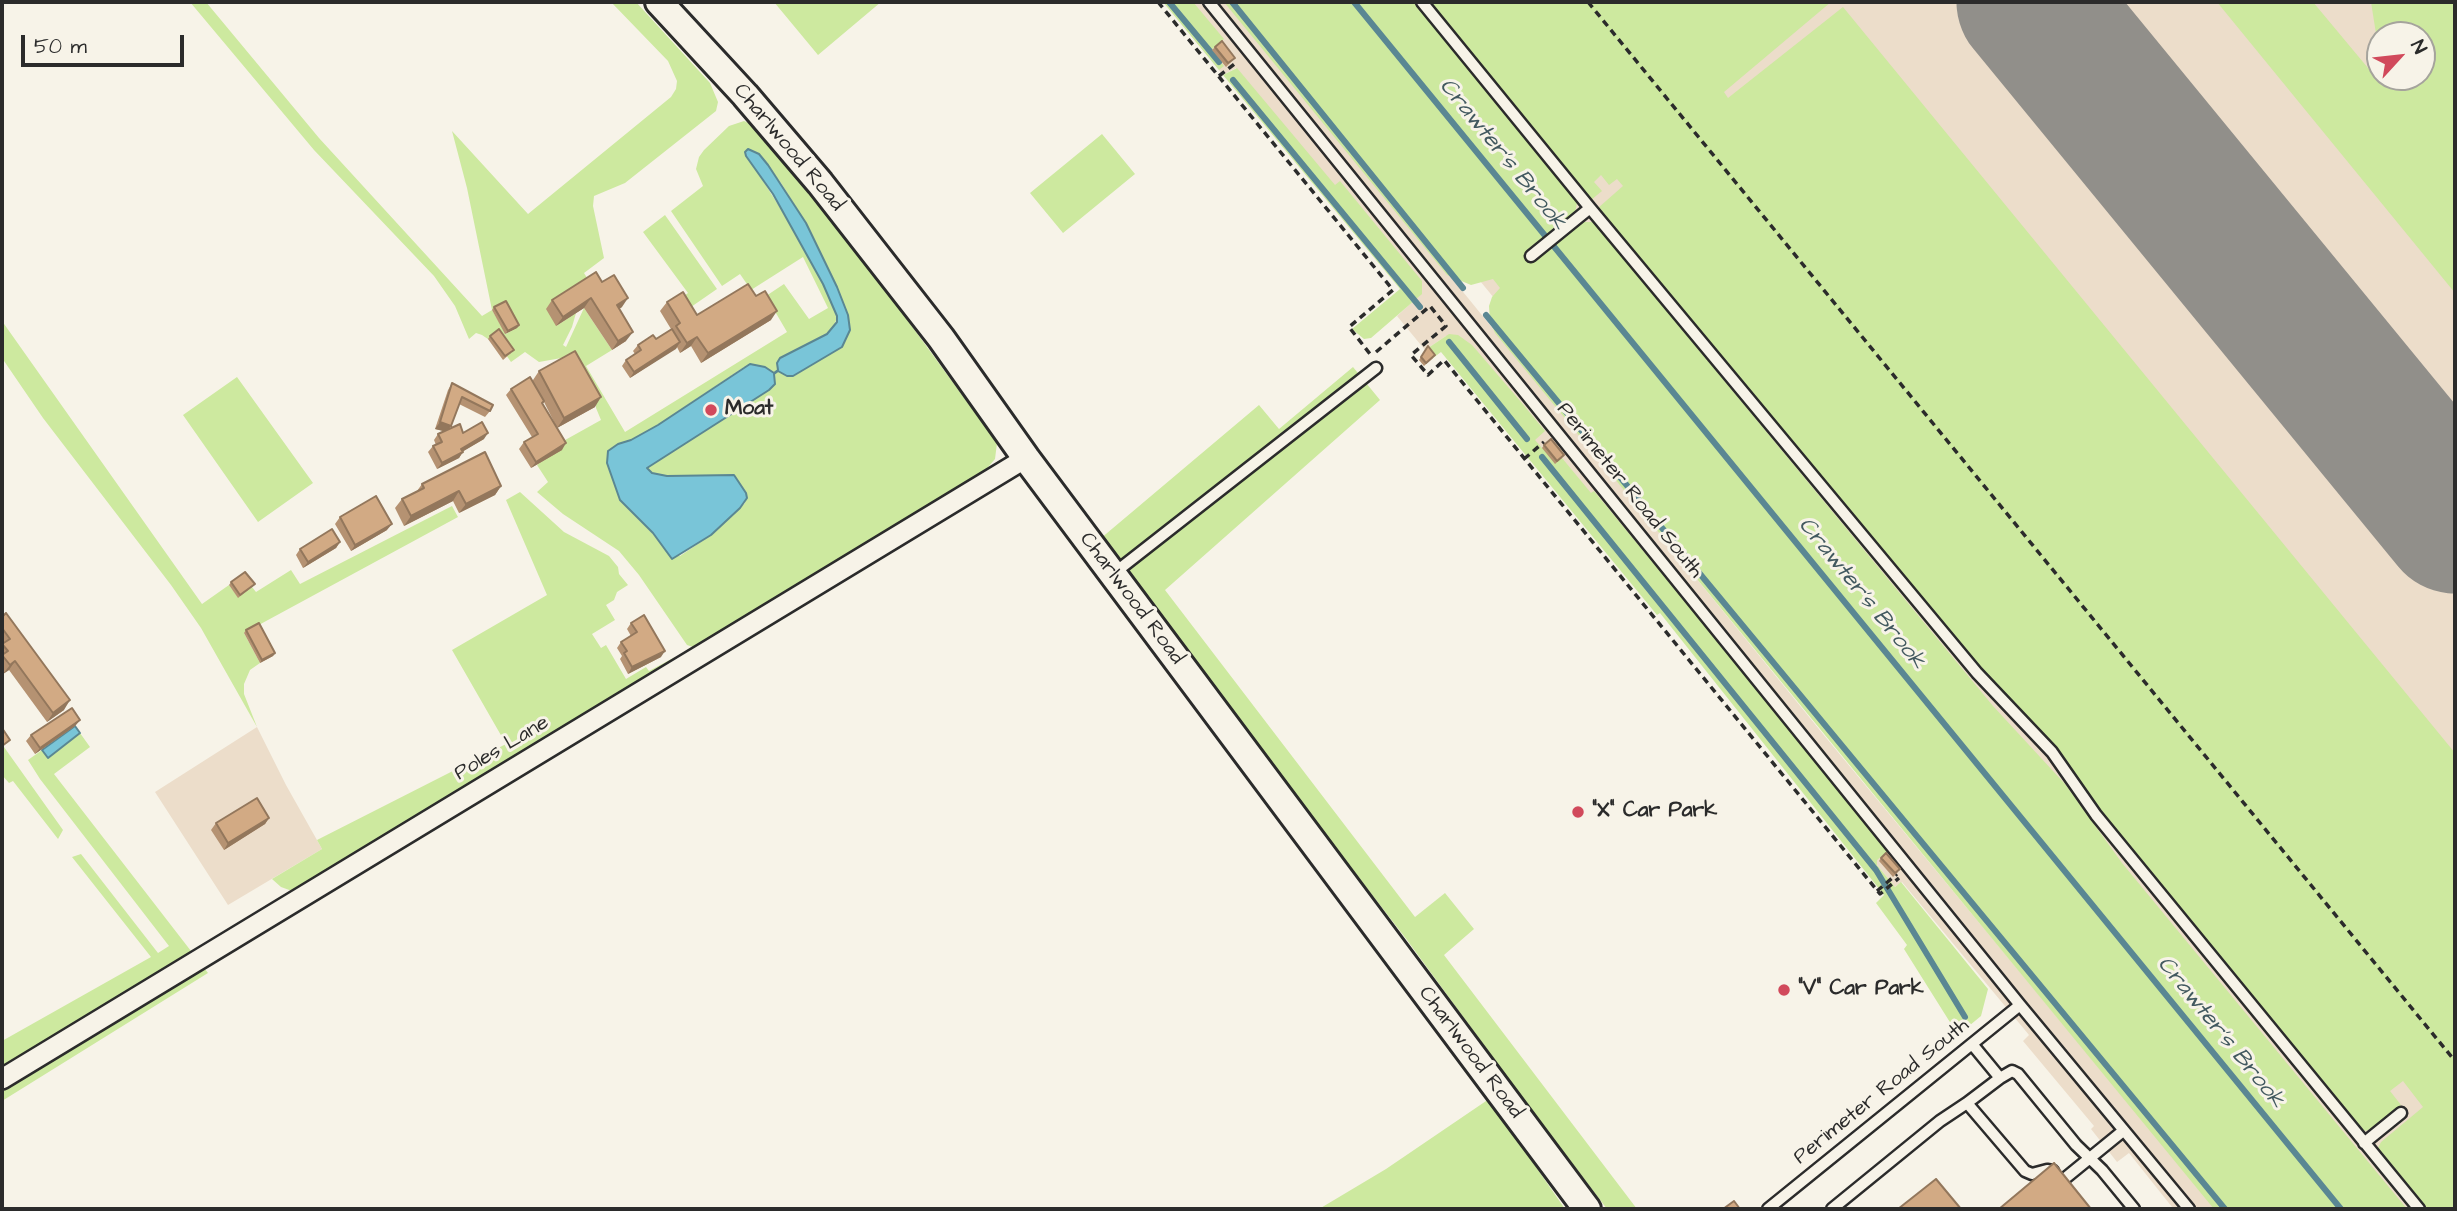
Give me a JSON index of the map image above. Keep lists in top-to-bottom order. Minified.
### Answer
{"streets":{"street":["Charlwood Road","Poles Lane"],"lane":["Perimeter Road South"]},"crossings":[["Charlwood Road","Poles Lane"]],"water":["Crawter's Brook"],"places":["Moat","\"X\" Car Park","\"V\" Car Park"],"scale_bar":"50 m","north":"top right"}
